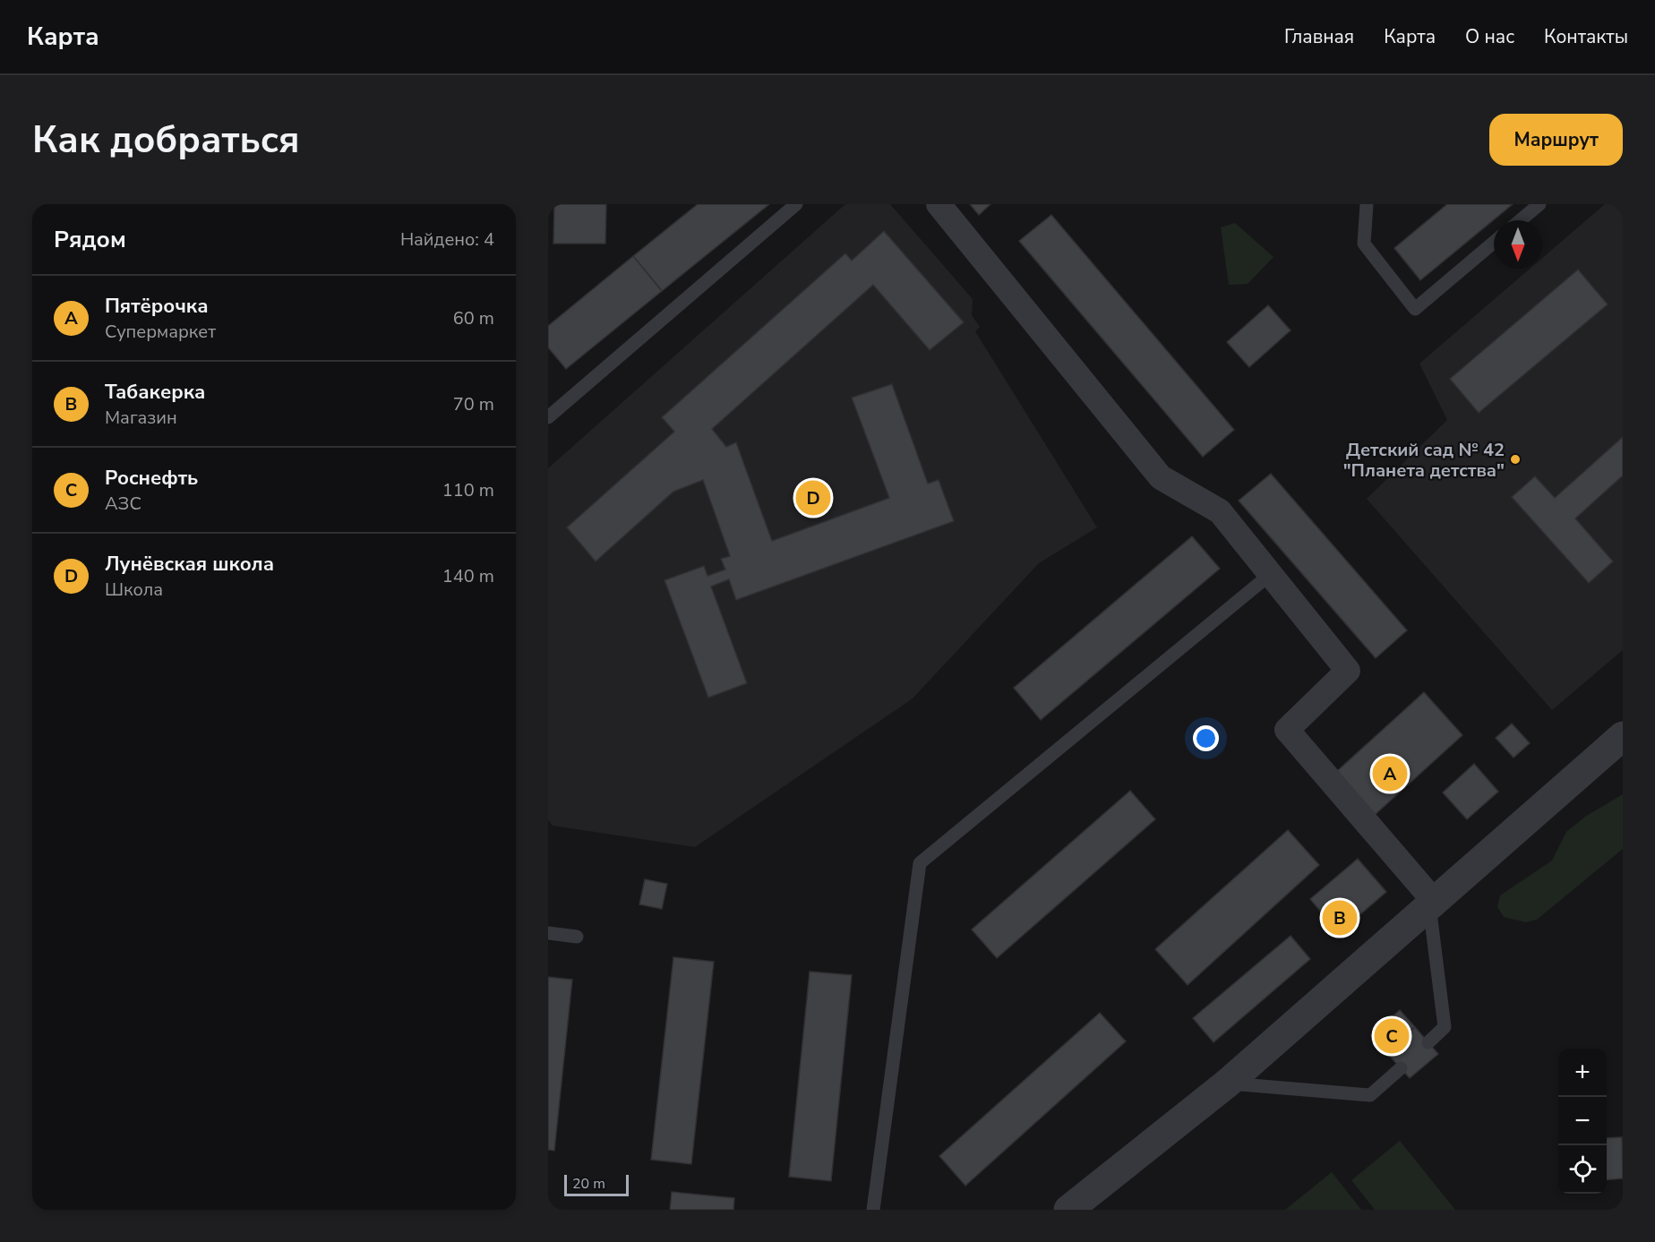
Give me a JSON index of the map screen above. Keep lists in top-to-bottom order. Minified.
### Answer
{"places":["Детский сад № 42 \"Планета детства\""],"scale_bar":"20 m","north":"bottom","page":{"header":"Карта","nav":["Главная","Карта","О нас","Контакты"],"buttons":"Маршрут","title":"Как добраться","heading":["Рядом","Найдено: 4"],"list":[{"mark":"A","name":"Пятёрочка","note":"Супермаркет","value":"60 m"},{"mark":"B","name":"Табакерка","note":"Магазин","value":"70 m"},{"mark":"C","name":"Роснефть","note":"АЗС","value":"110 m"},{"mark":"D","name":"Лунёвская школа","note":"Школа","value":"140 m"}],"pins":["D","A","B","C"],"map_buttons":["+","−"],"scale":"20 m"}}
